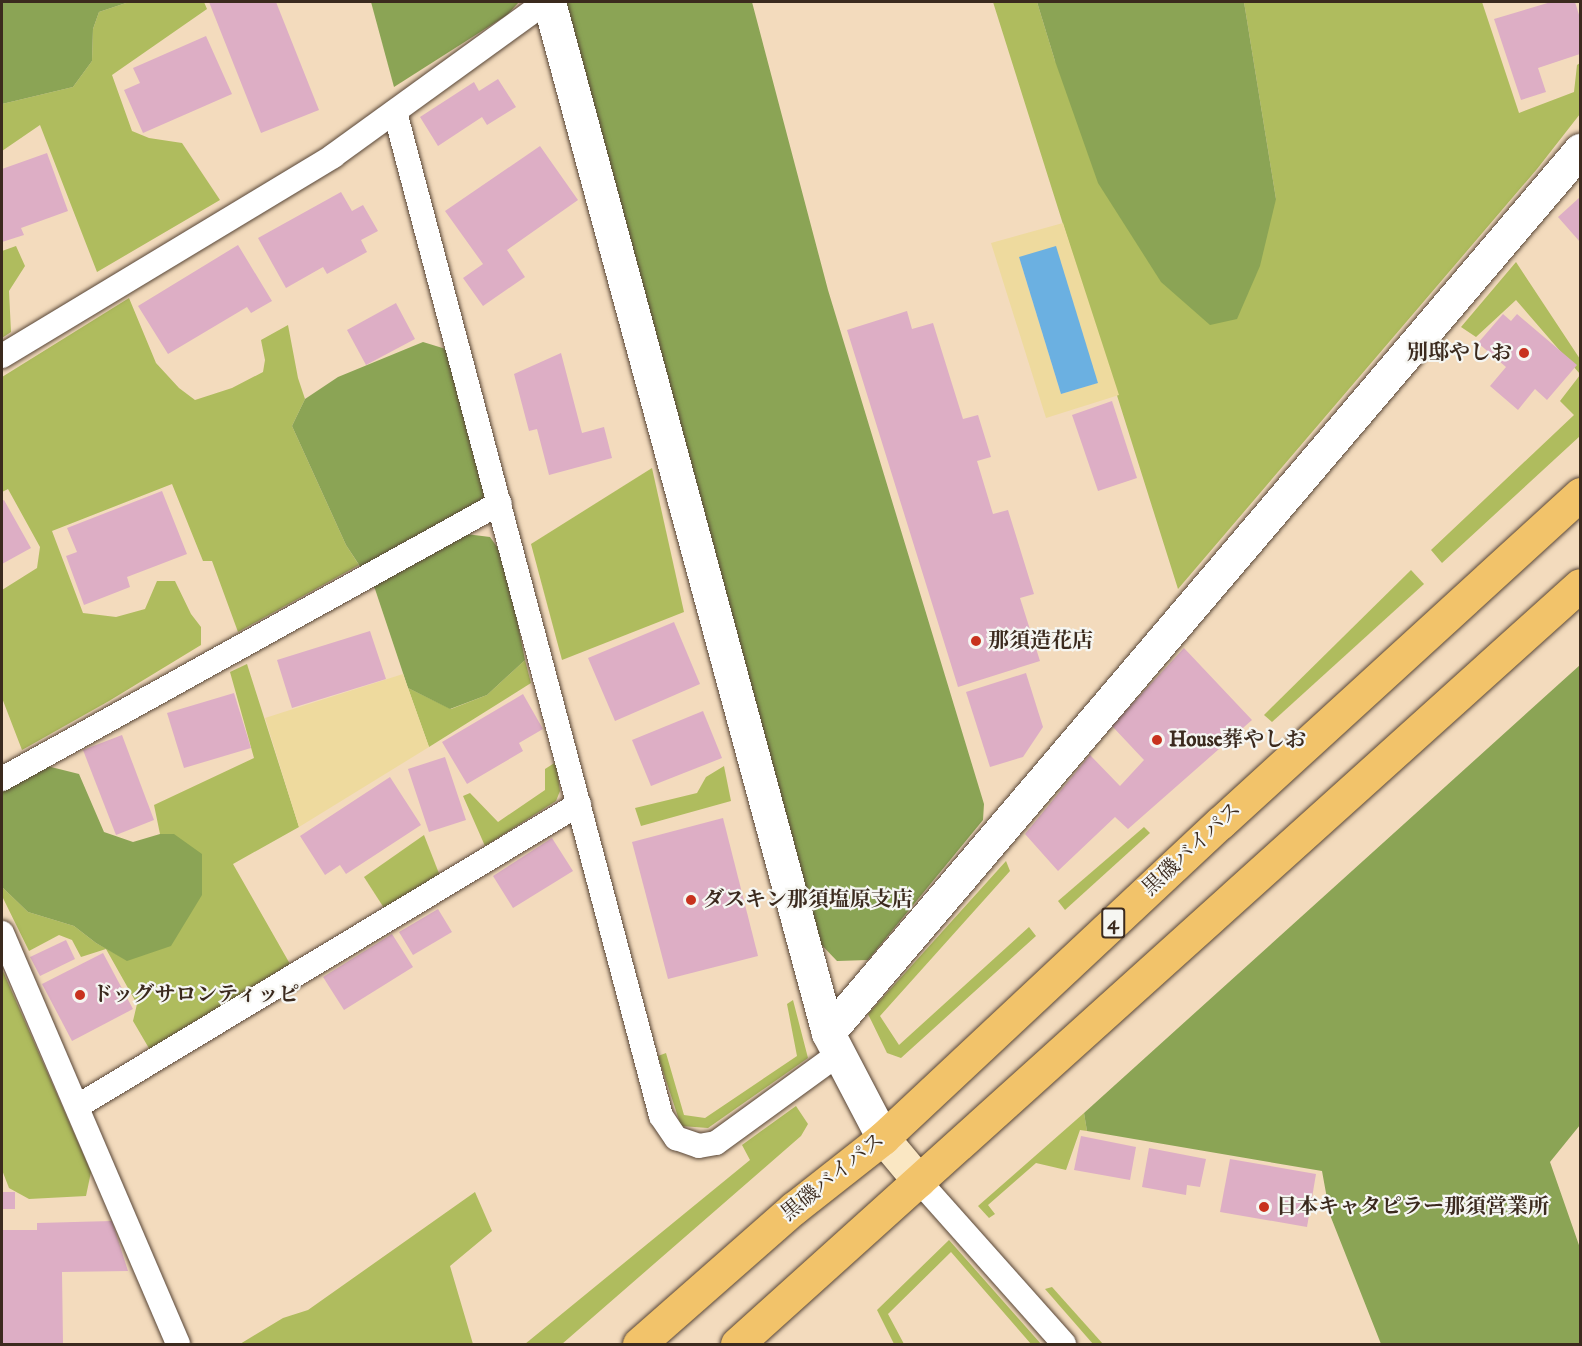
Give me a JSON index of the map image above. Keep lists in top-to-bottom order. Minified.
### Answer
{"streets":{"highway":["黒磯バイパス","4"]},"places":["別邸やしお","那須造花店","House葬やしお","ダスキン那須塩原支店","ドッグサロンティッピ","日本キャタピラー那須営業所"]}
